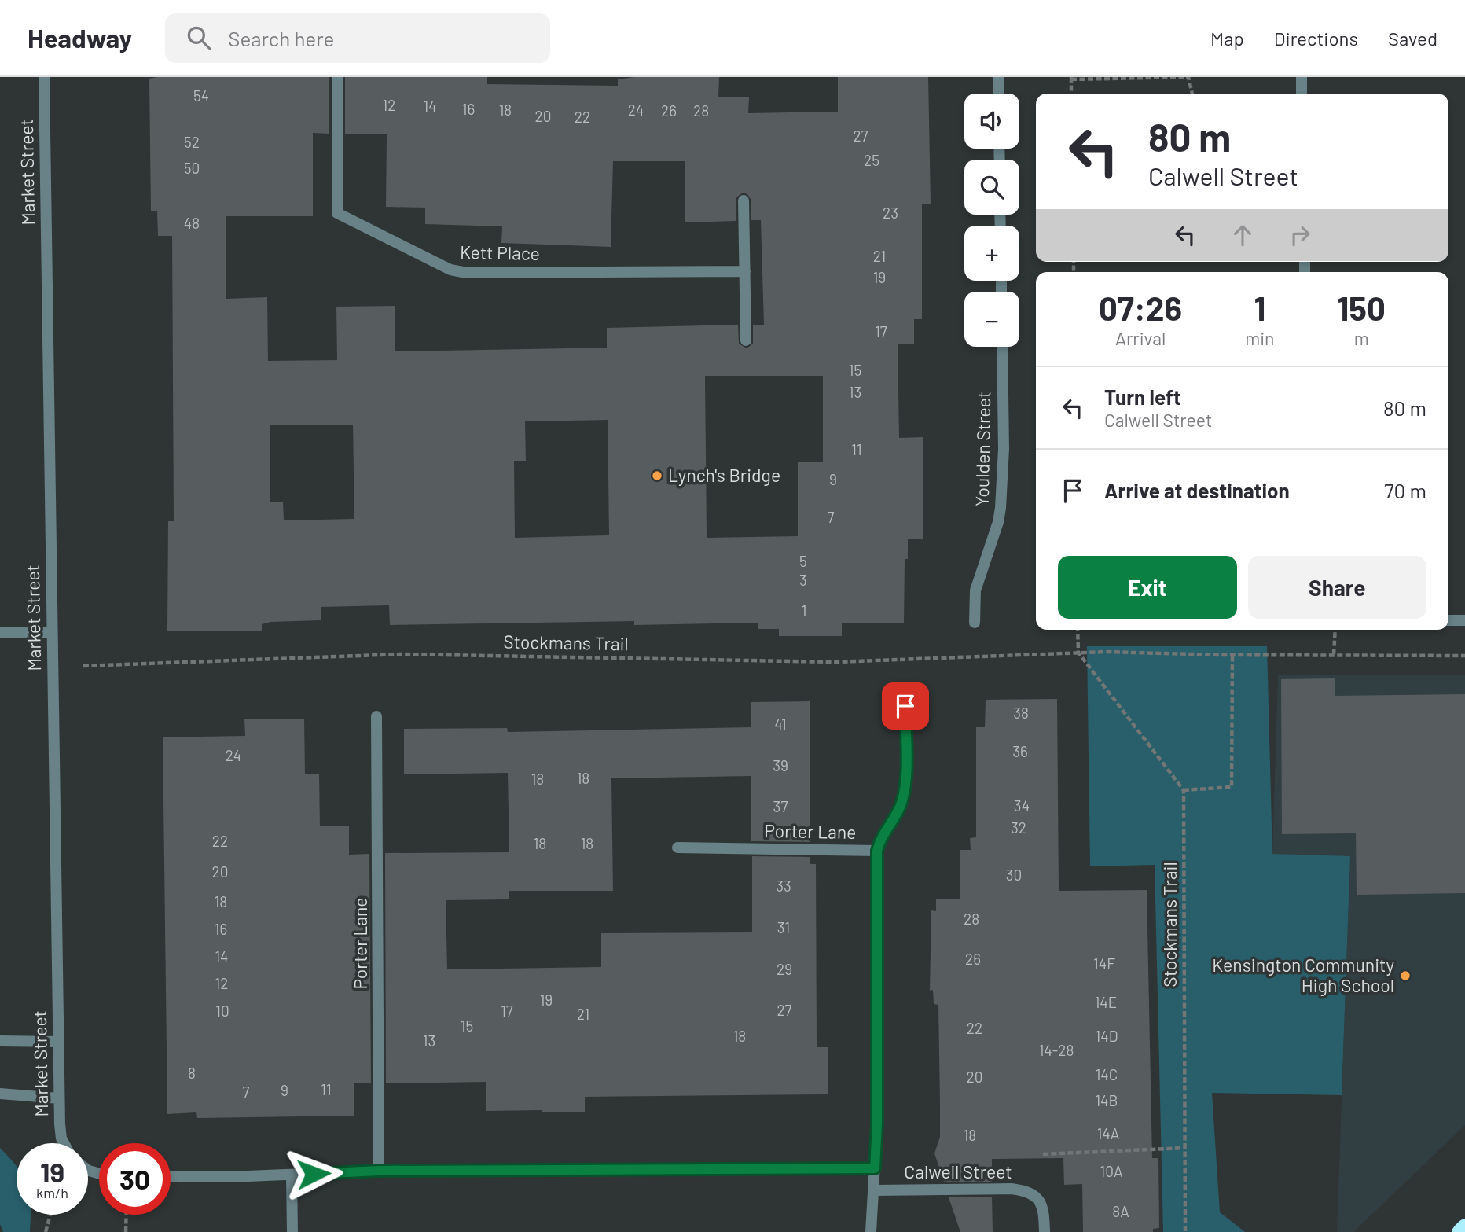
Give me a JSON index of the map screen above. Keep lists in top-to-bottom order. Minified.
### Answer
{"streets":{"street":["Market Street","Kett Place","Youlden Street","Porter Lane","Calwell Street"],"path":["Stockmans Trail"]},"crossings":[["Market Street","Stockmans Trail"]],"places":["Lynch's Bridge","Kensington Community High School"],"house_numbers":["54","12","14","16","18","24","26","28","20","22","27","52","25","50","23","48","21","19","17","15","13","11","9","7","5","3","1","38","41","36","24","39","18","18","34","37","32","22","18","18","20","30","33","18","28","31","16","14","26","14F","29","12","19","14E","27","10","17","21","15","22","18","14D","13","14-28","8","14C","20","11","9","7","14B","14A","18","10A","8A"],"page":{"header":"Headway","search":"Search here","nav":["Map","Directions","Saved"],"map_buttons":["+","−"],"turn":["80 m","Calwell Street"],"eta":["07:26","Arrival","1","min","150","m"],"list":[{"name":"Turn left","note":"Calwell Street","value":"80 m"},{"name":"Arrive at destination","value":"70 m"}],"buttons":["Exit","Share"],"speed":"19 km/h","limit":"30"}}
